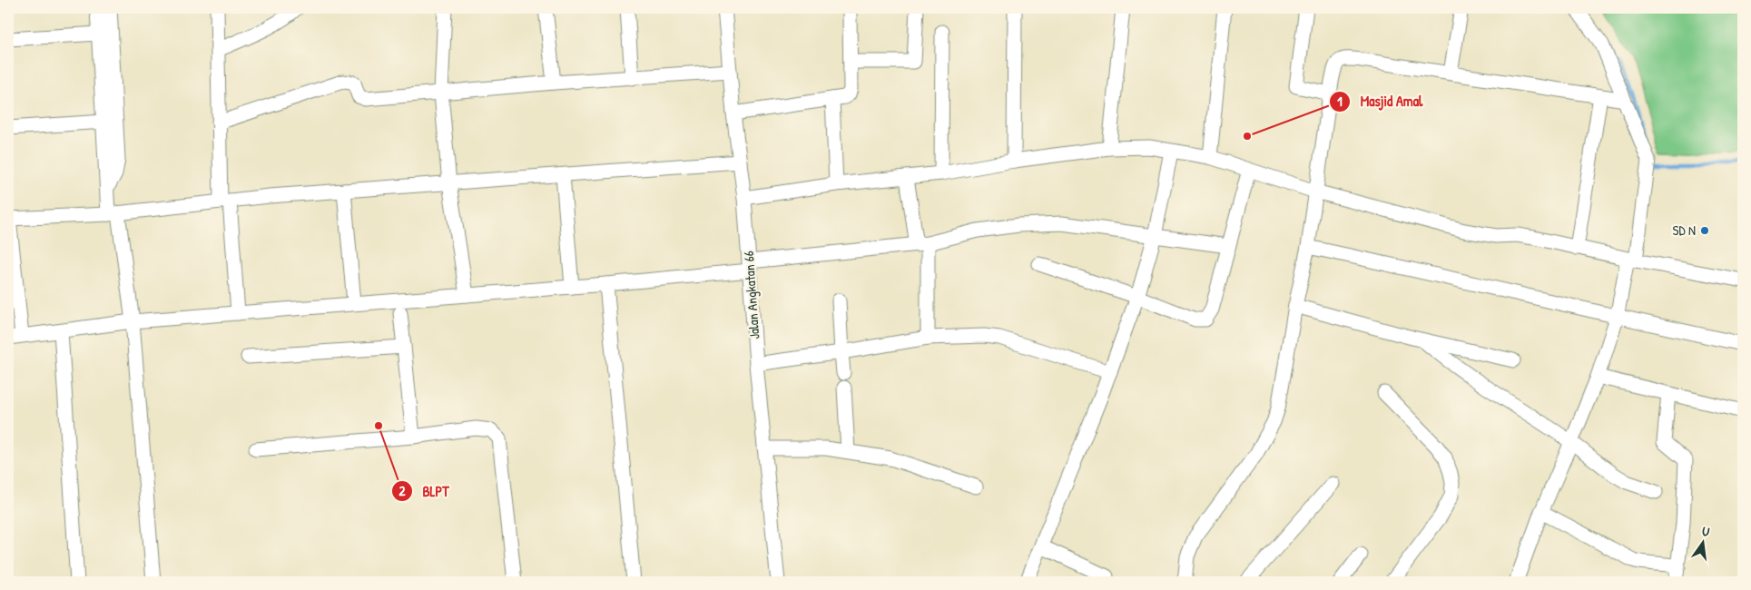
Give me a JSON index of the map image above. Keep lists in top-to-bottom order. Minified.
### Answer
{"streets":{"street":["Jalan Angkatan 66"]},"places":["Masjid Amal","SD N","BLPT"],"north":"top"}
